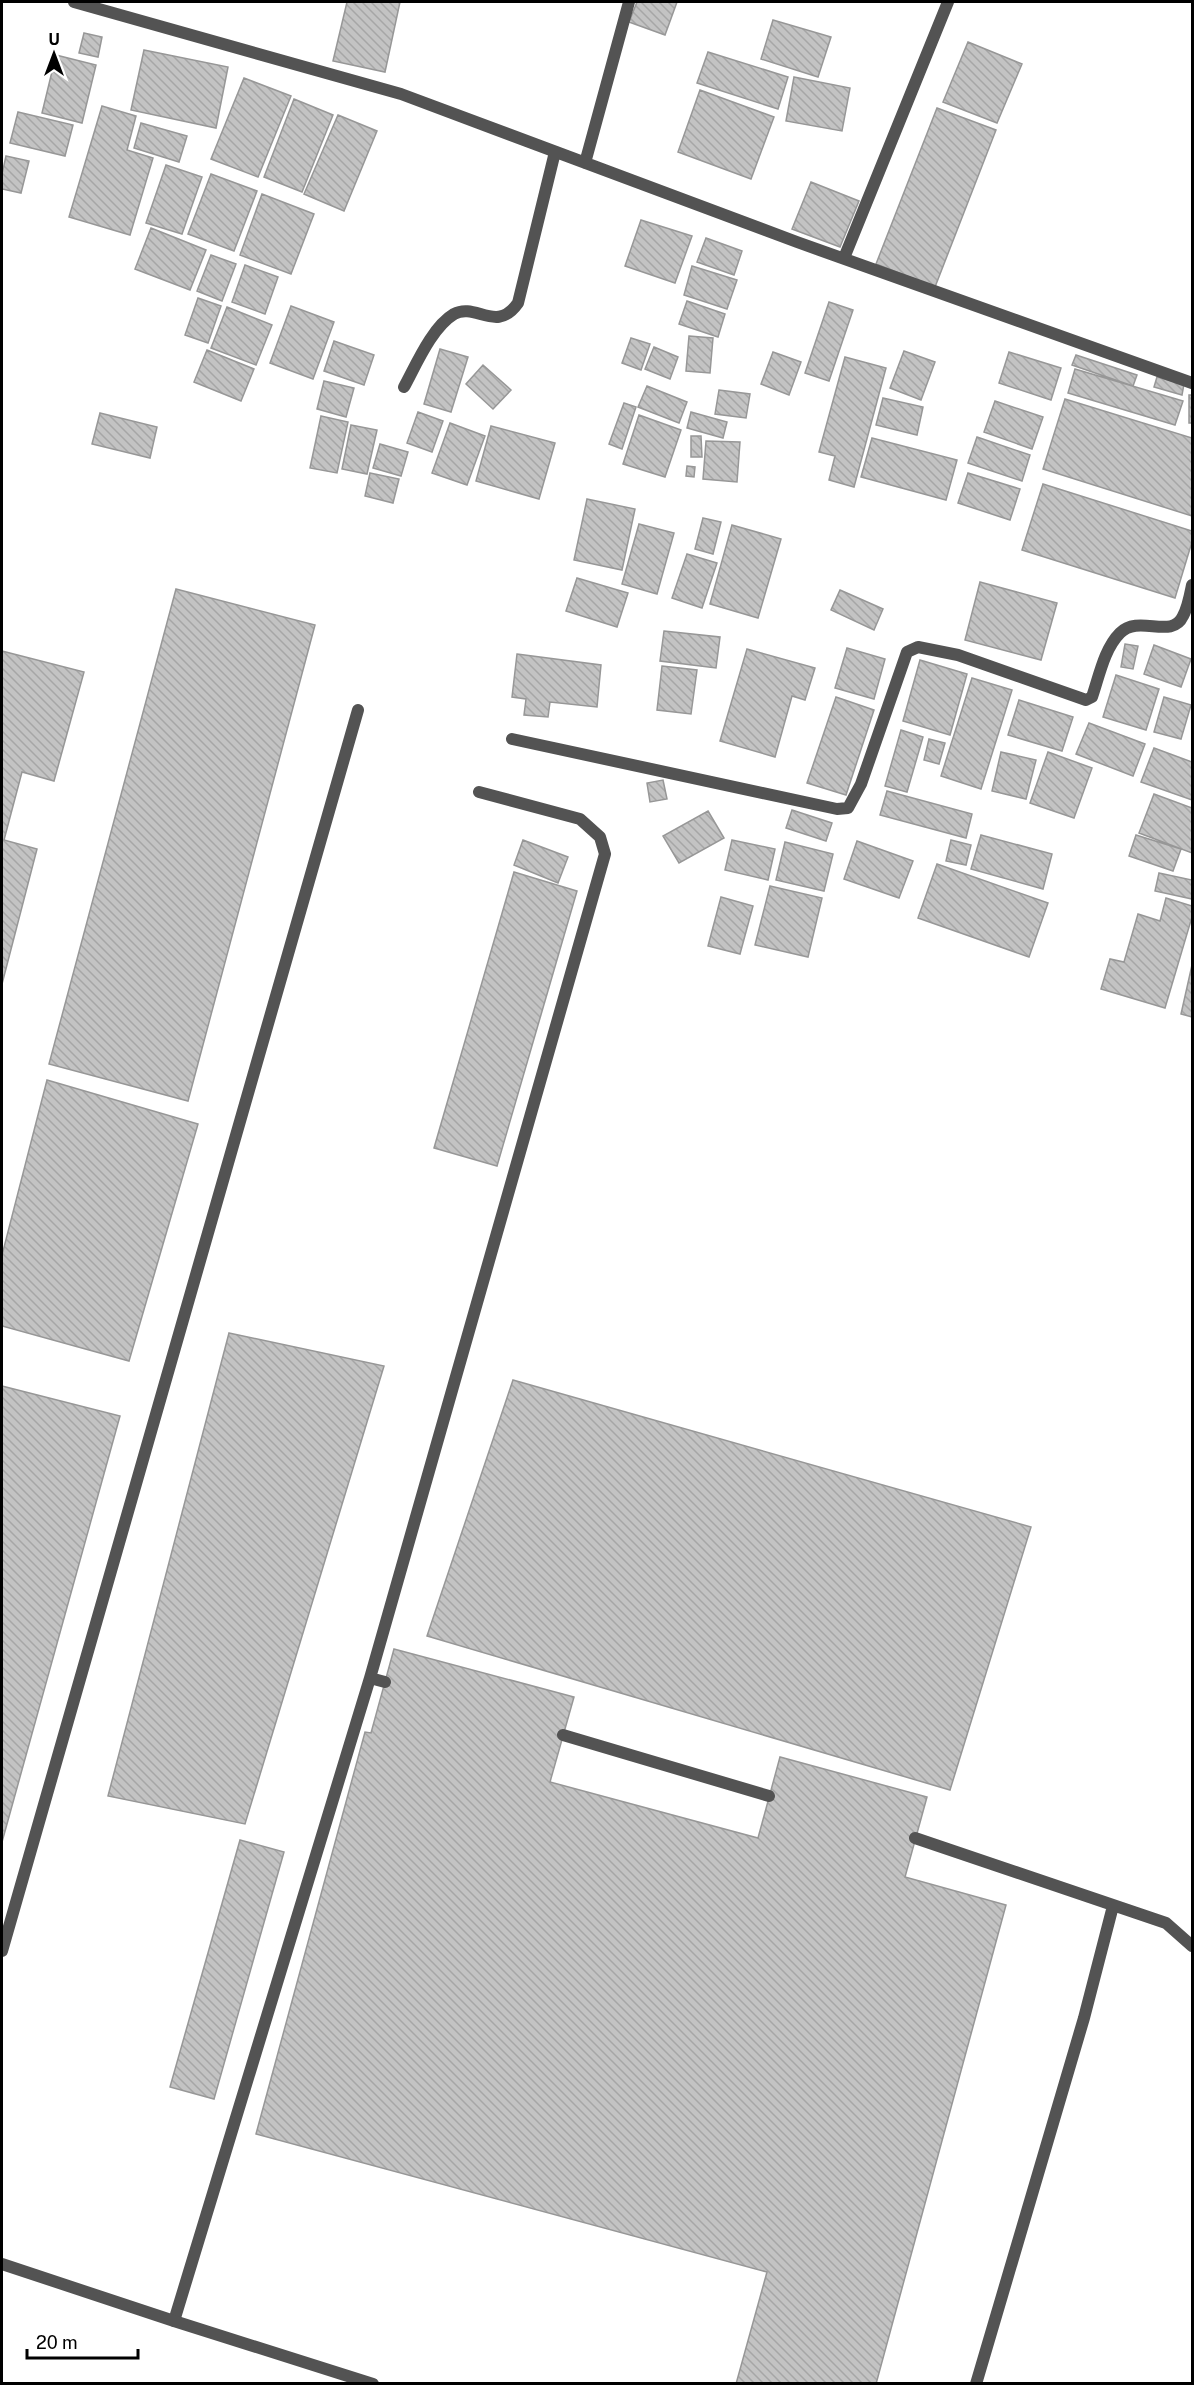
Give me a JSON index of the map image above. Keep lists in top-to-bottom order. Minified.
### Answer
{"scale_bar":"20 m","north":"top"}
